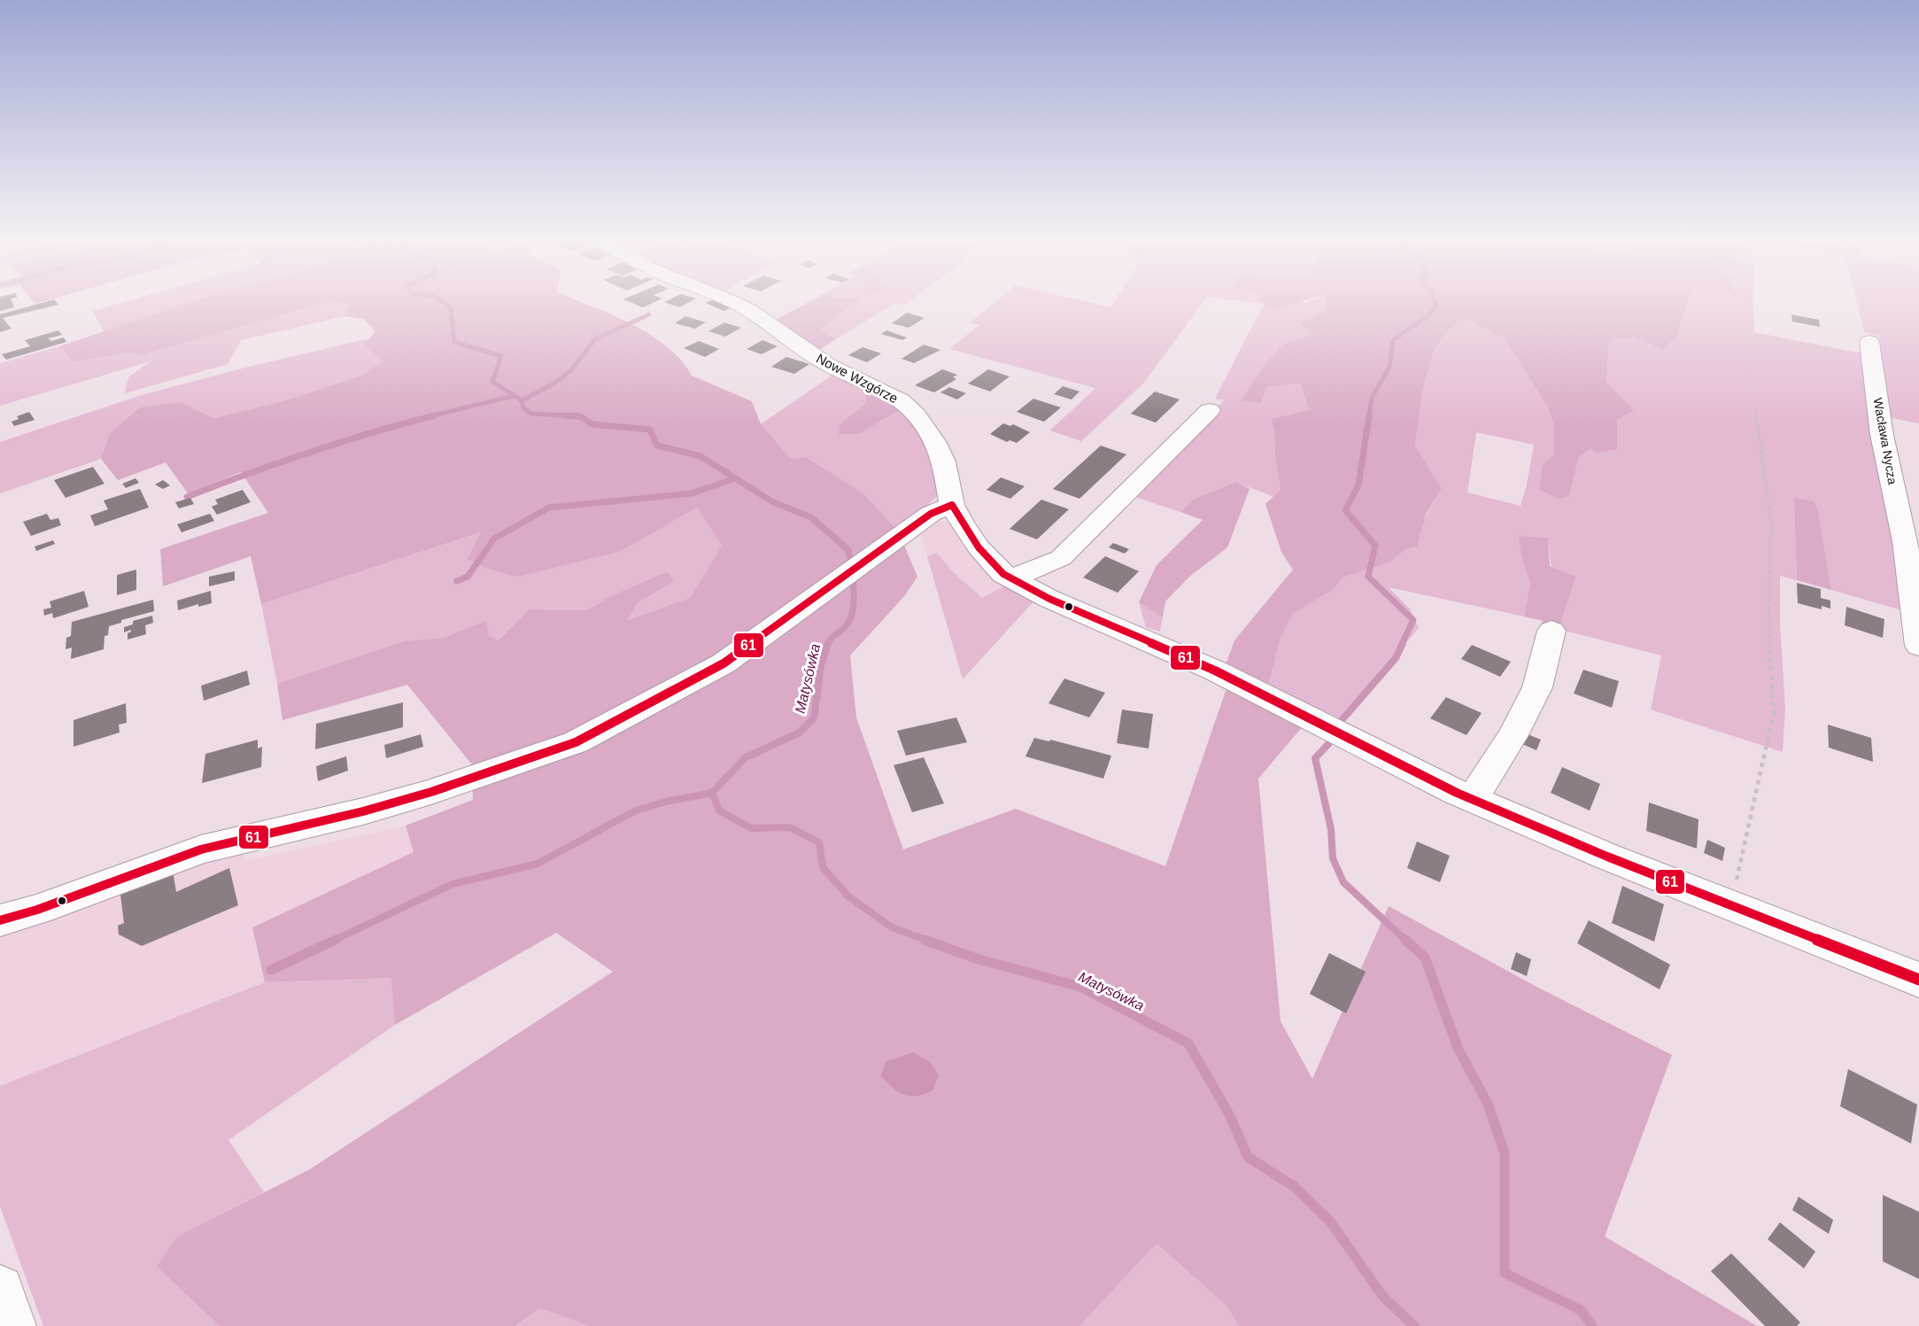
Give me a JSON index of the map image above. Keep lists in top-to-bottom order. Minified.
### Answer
{"streets":{"street":["Nowe Wzgórze","Wacława Nycza"]},"water":["Matysówka"],"lines":["transit line 61"]}
